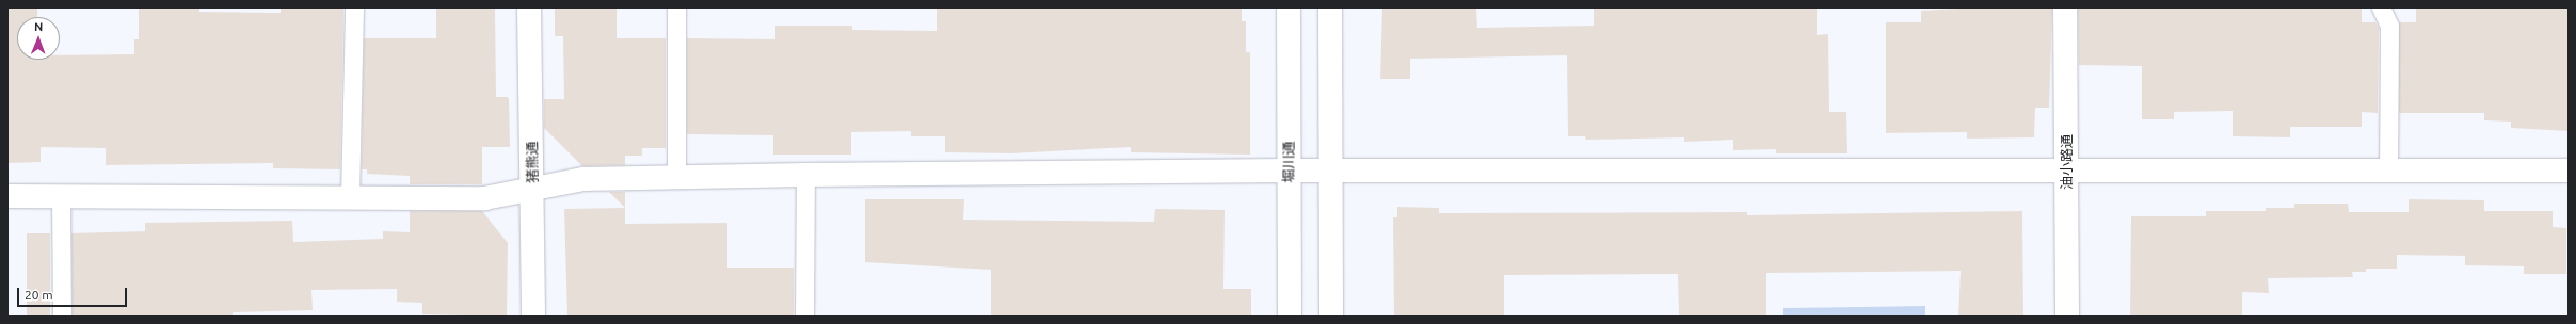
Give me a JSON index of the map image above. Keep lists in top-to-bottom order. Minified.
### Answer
{"streets":{"street":["猪熊通","堀川通","油小路通"]},"scale_bar":"20 m","north":"top"}
